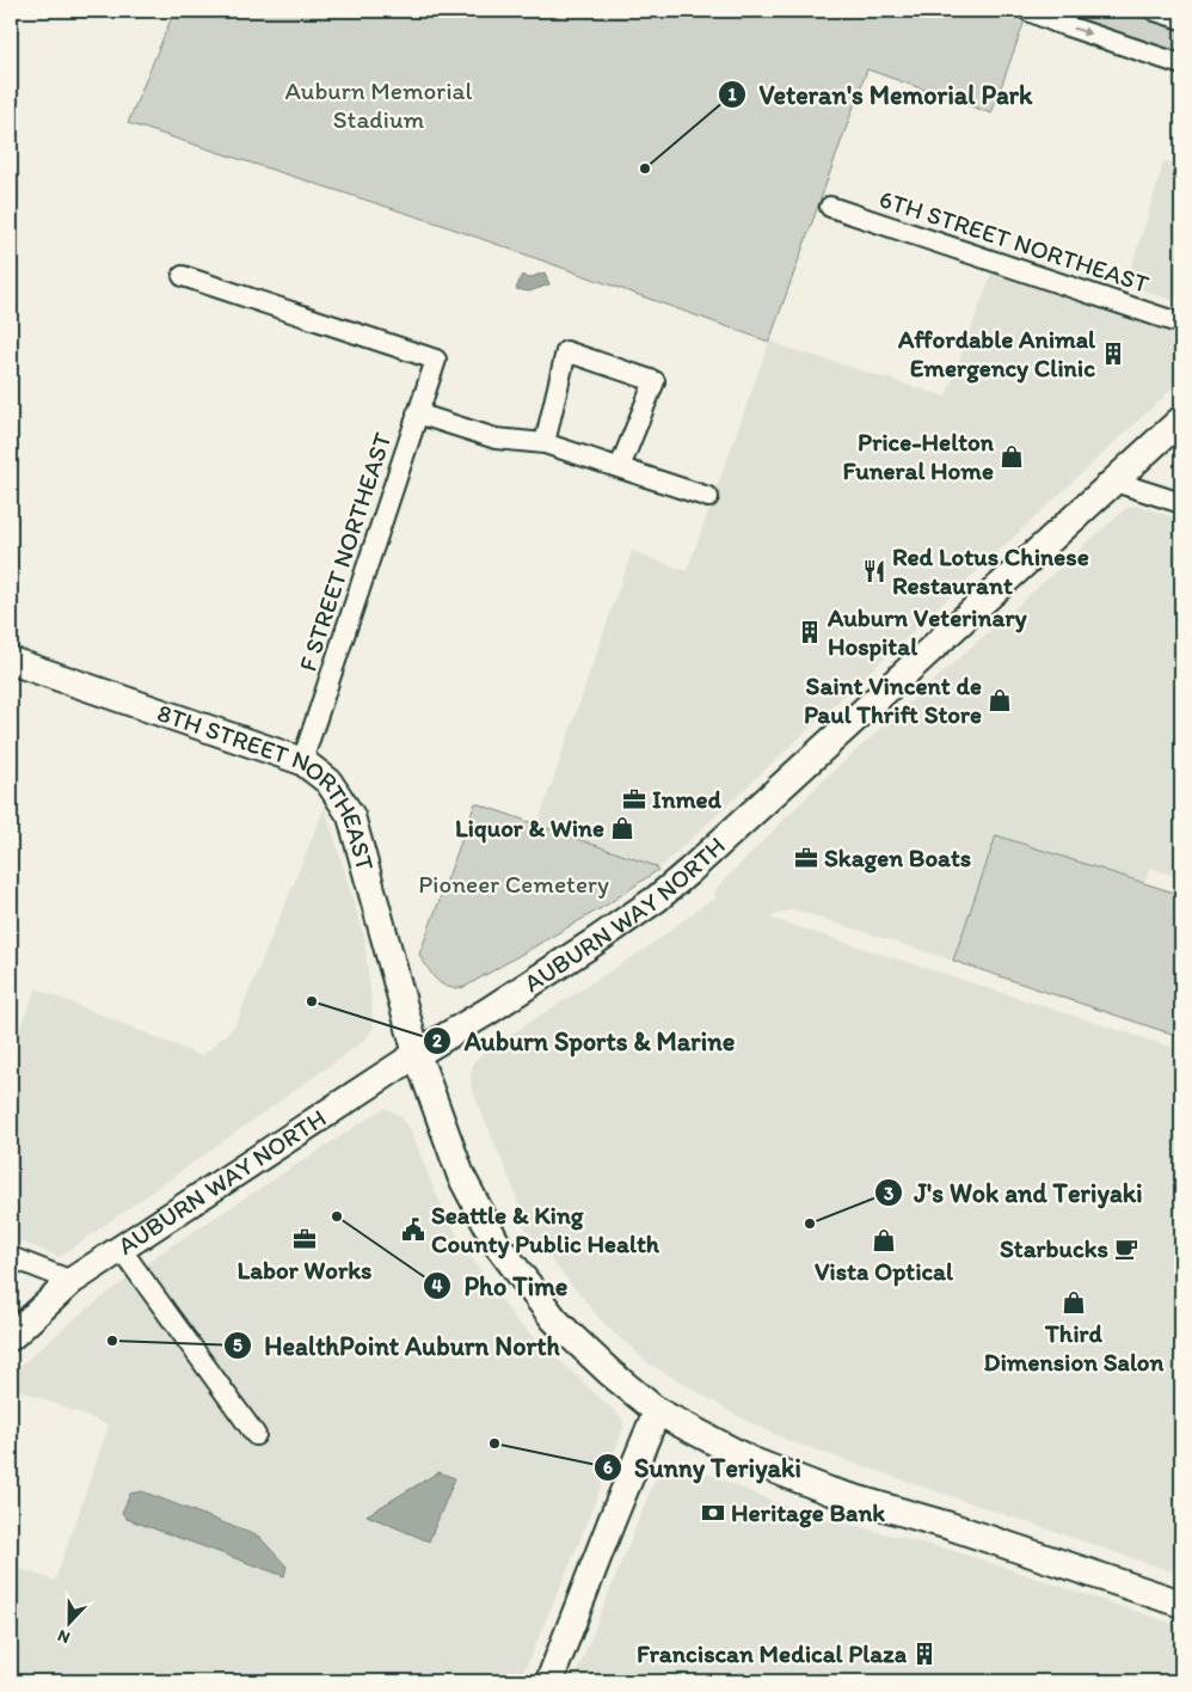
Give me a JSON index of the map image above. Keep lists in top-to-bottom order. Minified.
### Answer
{"streets":{"street":["6TH STREET NORTHEAST","F STREET NORTHEAST","8TH STREET NORTHEAST","AUBURN WAY NORTH"]},"crossings":[["F STREET NORTHEAST","8TH STREET NORTHEAST"],["8TH STREET NORTHEAST","AUBURN WAY NORTH"]],"parks":["Auburn Memorial Stadium","Pioneer Cemetery"],"places":{"other":["Veteran's Memorial Park","Auburn Sports & Marine","Pho Time","J's Wok and Teriyaki","HealthPoint Auburn North","Sunny Teriyaki"],"building":["Affordable Animal Emergency Clinic","Auburn Veterinary Hospital","Franciscan Medical Plaza"],"shop":["Price-Helton Funeral Home","Saint Vincent de Paul Thrift Store","Liquor & Wine","Vista Optical","Third Dimension Salon"],"restaurant":["Red Lotus Chinese Restaurant"],"office":["Inmed","Skagen Boats","Labor Works"],"public building":["Seattle & King County Public Health"],"cafe":["Starbucks"],"bank":["Heritage Bank"]},"north":"bottom"}
